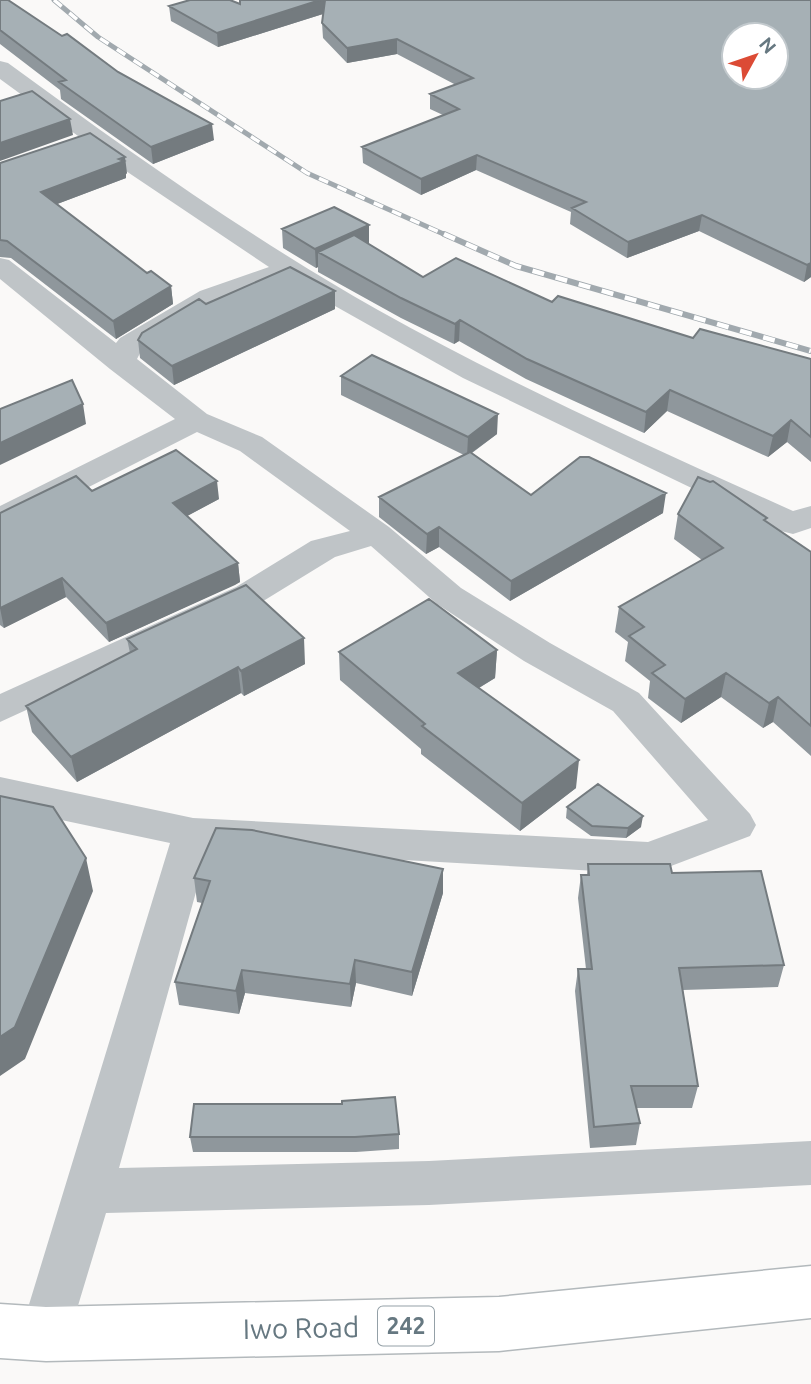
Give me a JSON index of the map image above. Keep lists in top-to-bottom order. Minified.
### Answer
{"streets":{"main road":["242","Iwo Road"]},"north":"top right"}
